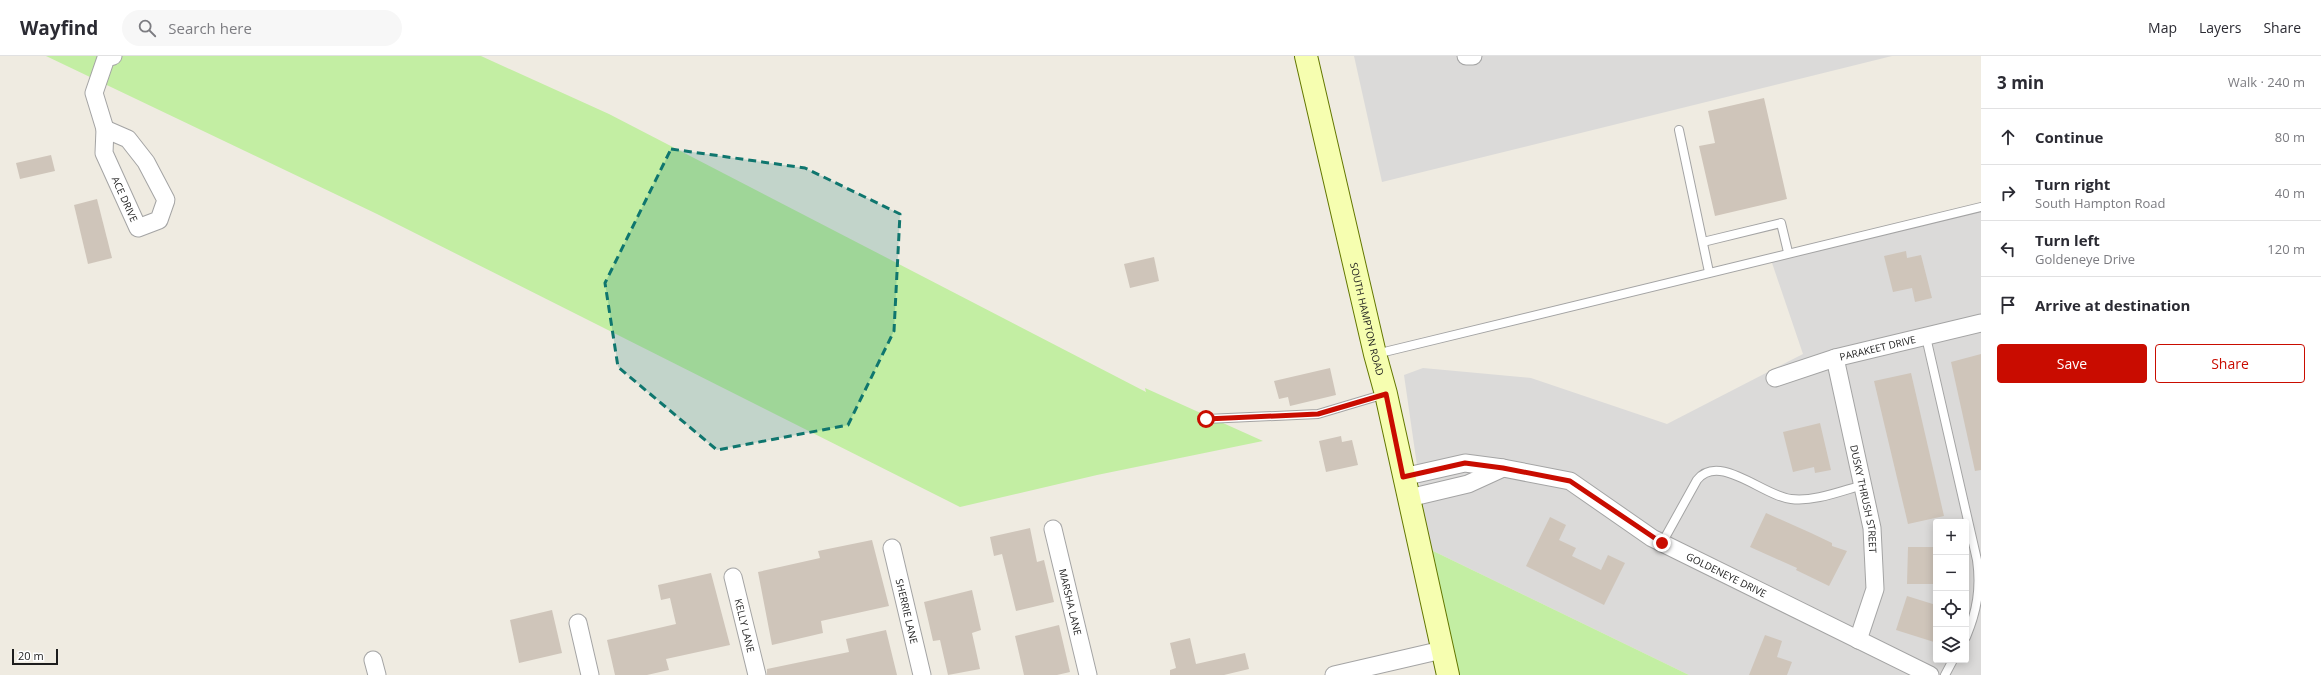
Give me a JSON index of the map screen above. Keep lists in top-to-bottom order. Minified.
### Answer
{"streets":{"main road":["SOUTH HAMPTON ROAD"],"street":["ACE DRIVE","PARAKEET DRIVE","DUSKY THRUSH STREET","GOLDENEYE DRIVE","MARSHA LANE","SHERRIE LANE","KELLY LANE"]},"crossings":[["SOUTH HAMPTON ROAD","GOLDENEYE DRIVE"],["PARAKEET DRIVE","DUSKY THRUSH STREET"],["DUSKY THRUSH STREET","GOLDENEYE DRIVE"]],"scale_bar":"20 m","page":{"header":"Wayfind","search":"Search here","nav":["Map","Layers","Share"],"heading":["3 min","Walk · 240 m"],"list":[["Continue","80 m"],["Turn right","South Hampton Road","40 m"],["Turn left","Goldeneye Drive","120 m"],"Arrive at destination"],"buttons":["Save","Share"],"map_buttons":["+","−"],"scale":"20 m"}}
